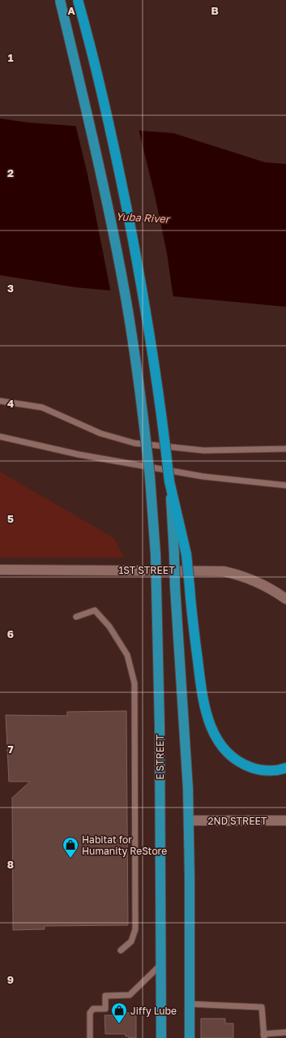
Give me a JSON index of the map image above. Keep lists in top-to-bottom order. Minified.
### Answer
{"streets":{"highway":["E STREET"],"street":["1ST STREET","2ND STREET"]},"water":["Yuba River"],"places":{"shop":["Habitat for Humanity ReStore","Jiffy Lube"]},"grid":{"columns":["A","B"],"rows":["1","2","3","4","5","6","7","8","9"]}}
